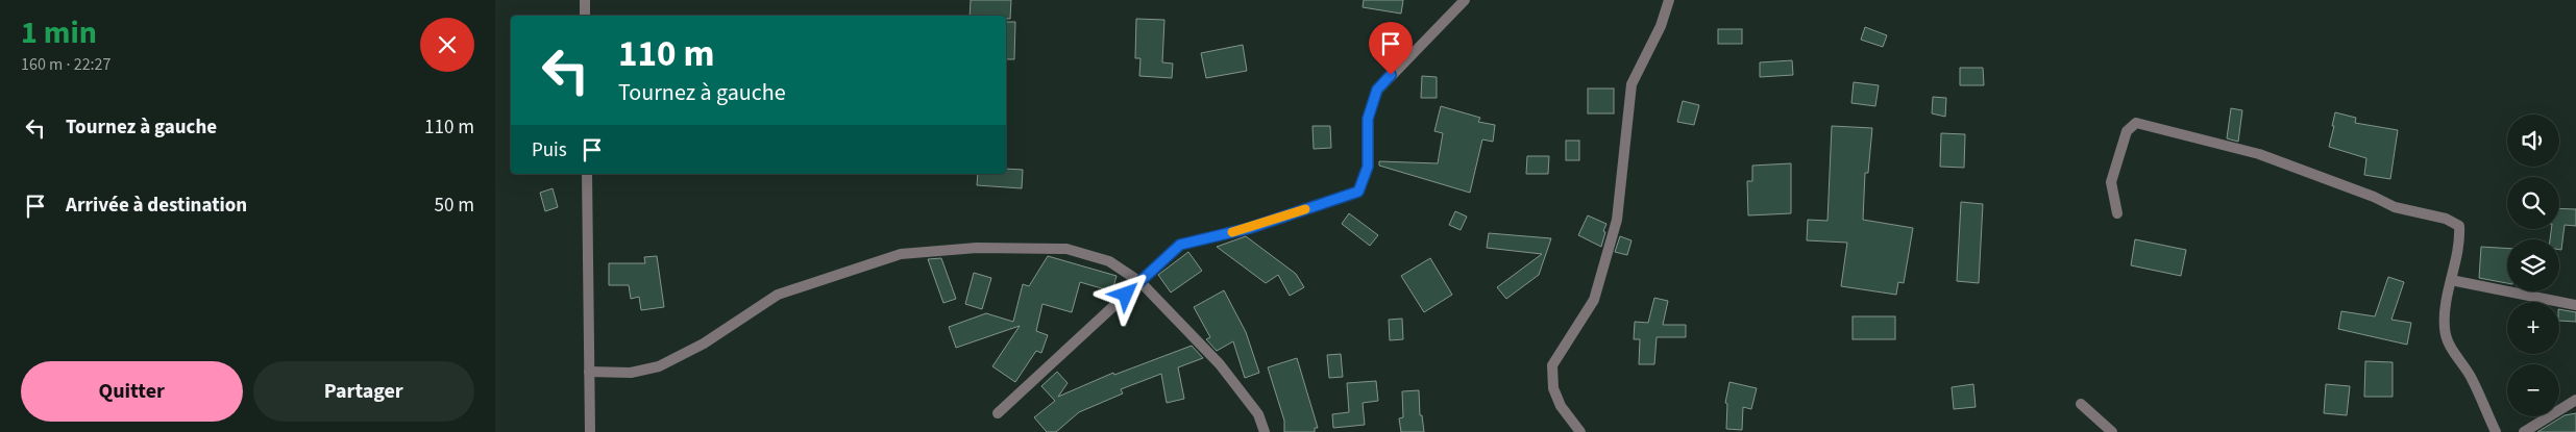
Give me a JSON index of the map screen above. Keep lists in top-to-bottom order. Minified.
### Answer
{"page":{"heading":["1 min","160 m · 22:27"],"turn":["110 m","Tournez à gauche"],"list":[{"name":"Tournez à gauche","value":"110 m"},{"name":"Arrivée à destination","value":"50 m"}],"map_buttons":["+","−"],"then":"Puis","buttons":["Quitter","Partager"]}}
